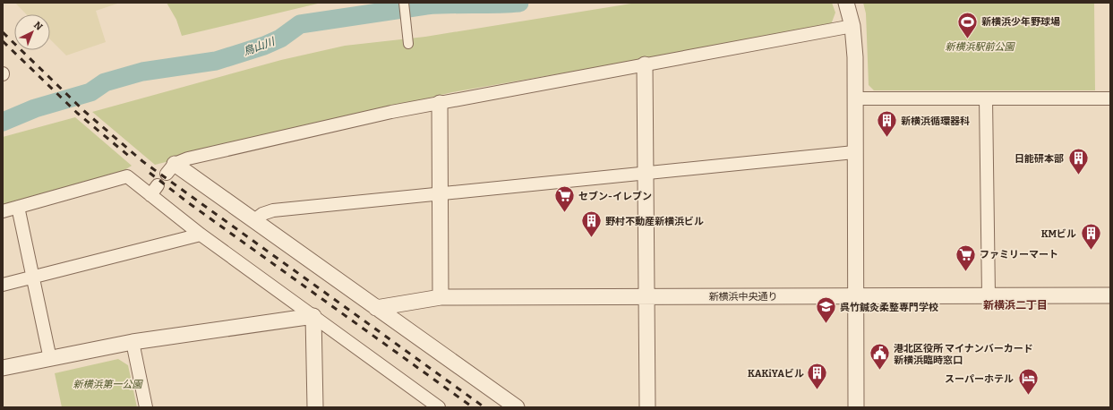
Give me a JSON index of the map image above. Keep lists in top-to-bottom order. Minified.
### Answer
{"streets":{"street":["新横浜中央通り"]},"districts":["新横浜二丁目"],"water":["鳥山川"],"parks":["新横浜駅前公園","新横浜第一公園"],"places":{"sports":["新横浜少年野球場"],"building":["新横浜循環器科","日能研本部","野村不動産新横浜ビル","KMビル","KAKiYAビル"],"supermarket":["セブン-イレブン","ファミリーマート"],"school or university":["呉竹鍼灸柔整専門学校"],"public building":["港北区役所 マイナンバーカード 新横浜臨時窓口"],"hotel":["スーパーホテル"]},"north":"top right"}
